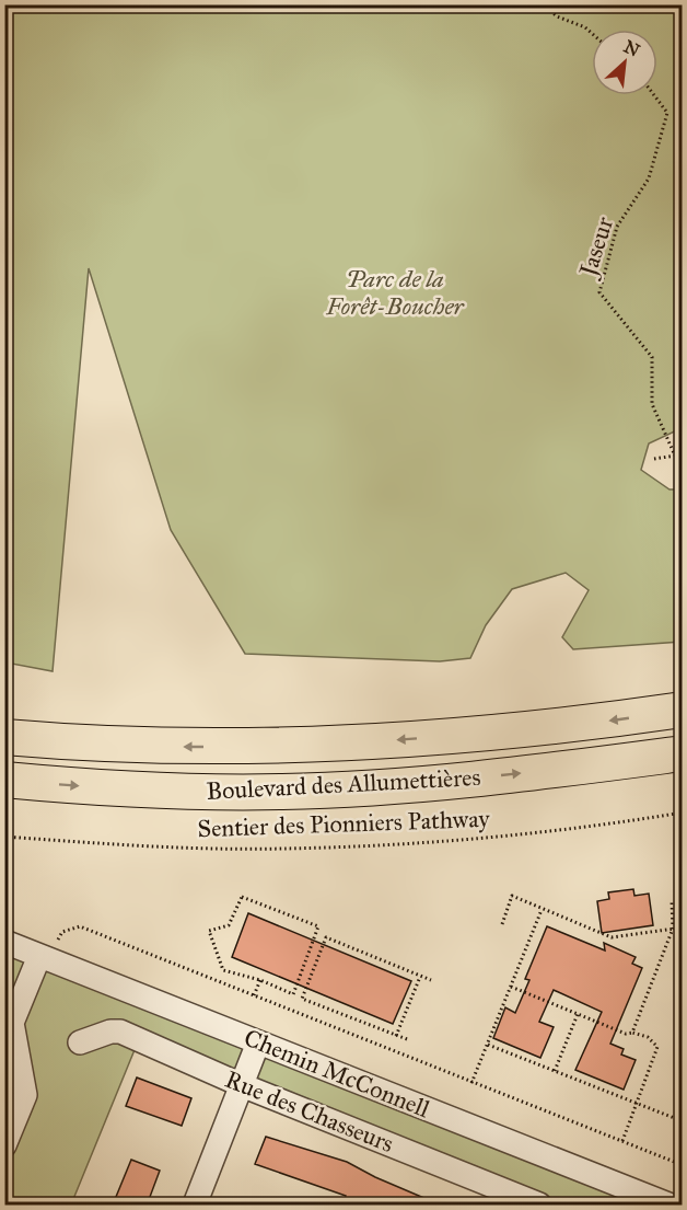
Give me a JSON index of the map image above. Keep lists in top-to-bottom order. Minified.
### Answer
{"streets":{"highway":["Boulevard des Allumettières"],"street":["Chemin McConnell","Rue des Chasseurs"],"path":["Jaseur","Sentier des Pionniers Pathway"]},"parks":["Parc de la Forêt-Boucher"],"north":"top right"}
